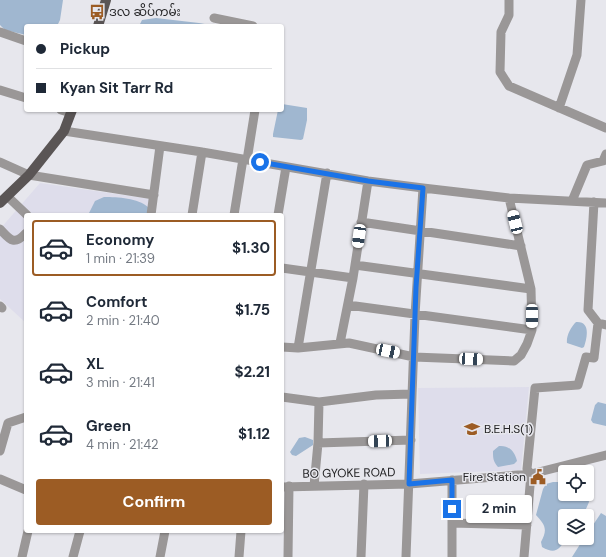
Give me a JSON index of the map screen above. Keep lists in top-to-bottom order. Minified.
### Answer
{"streets":{"street":["BO GYOKE ROAD"]},"places":{"bus stop":["ဒလ ဆိပ်ကမ်း"],"school or university":["B.E.H.S(1)"],"public building":["Fire Station"]},"page":{"banner":["Pickup","Kyan Sit Tarr Rd"],"list":[{"name":"Economy","note":"1 min · 21:39","value":"$1.30"},{"name":"Comfort","note":"2 min · 21:40","value":"$1.75"},{"name":"XL","note":"3 min · 21:41","value":"$2.21"},{"name":"Green","note":"4 min · 21:42","value":"$1.12"}],"buttons":"Confirm","bubble":"2 min"}}
